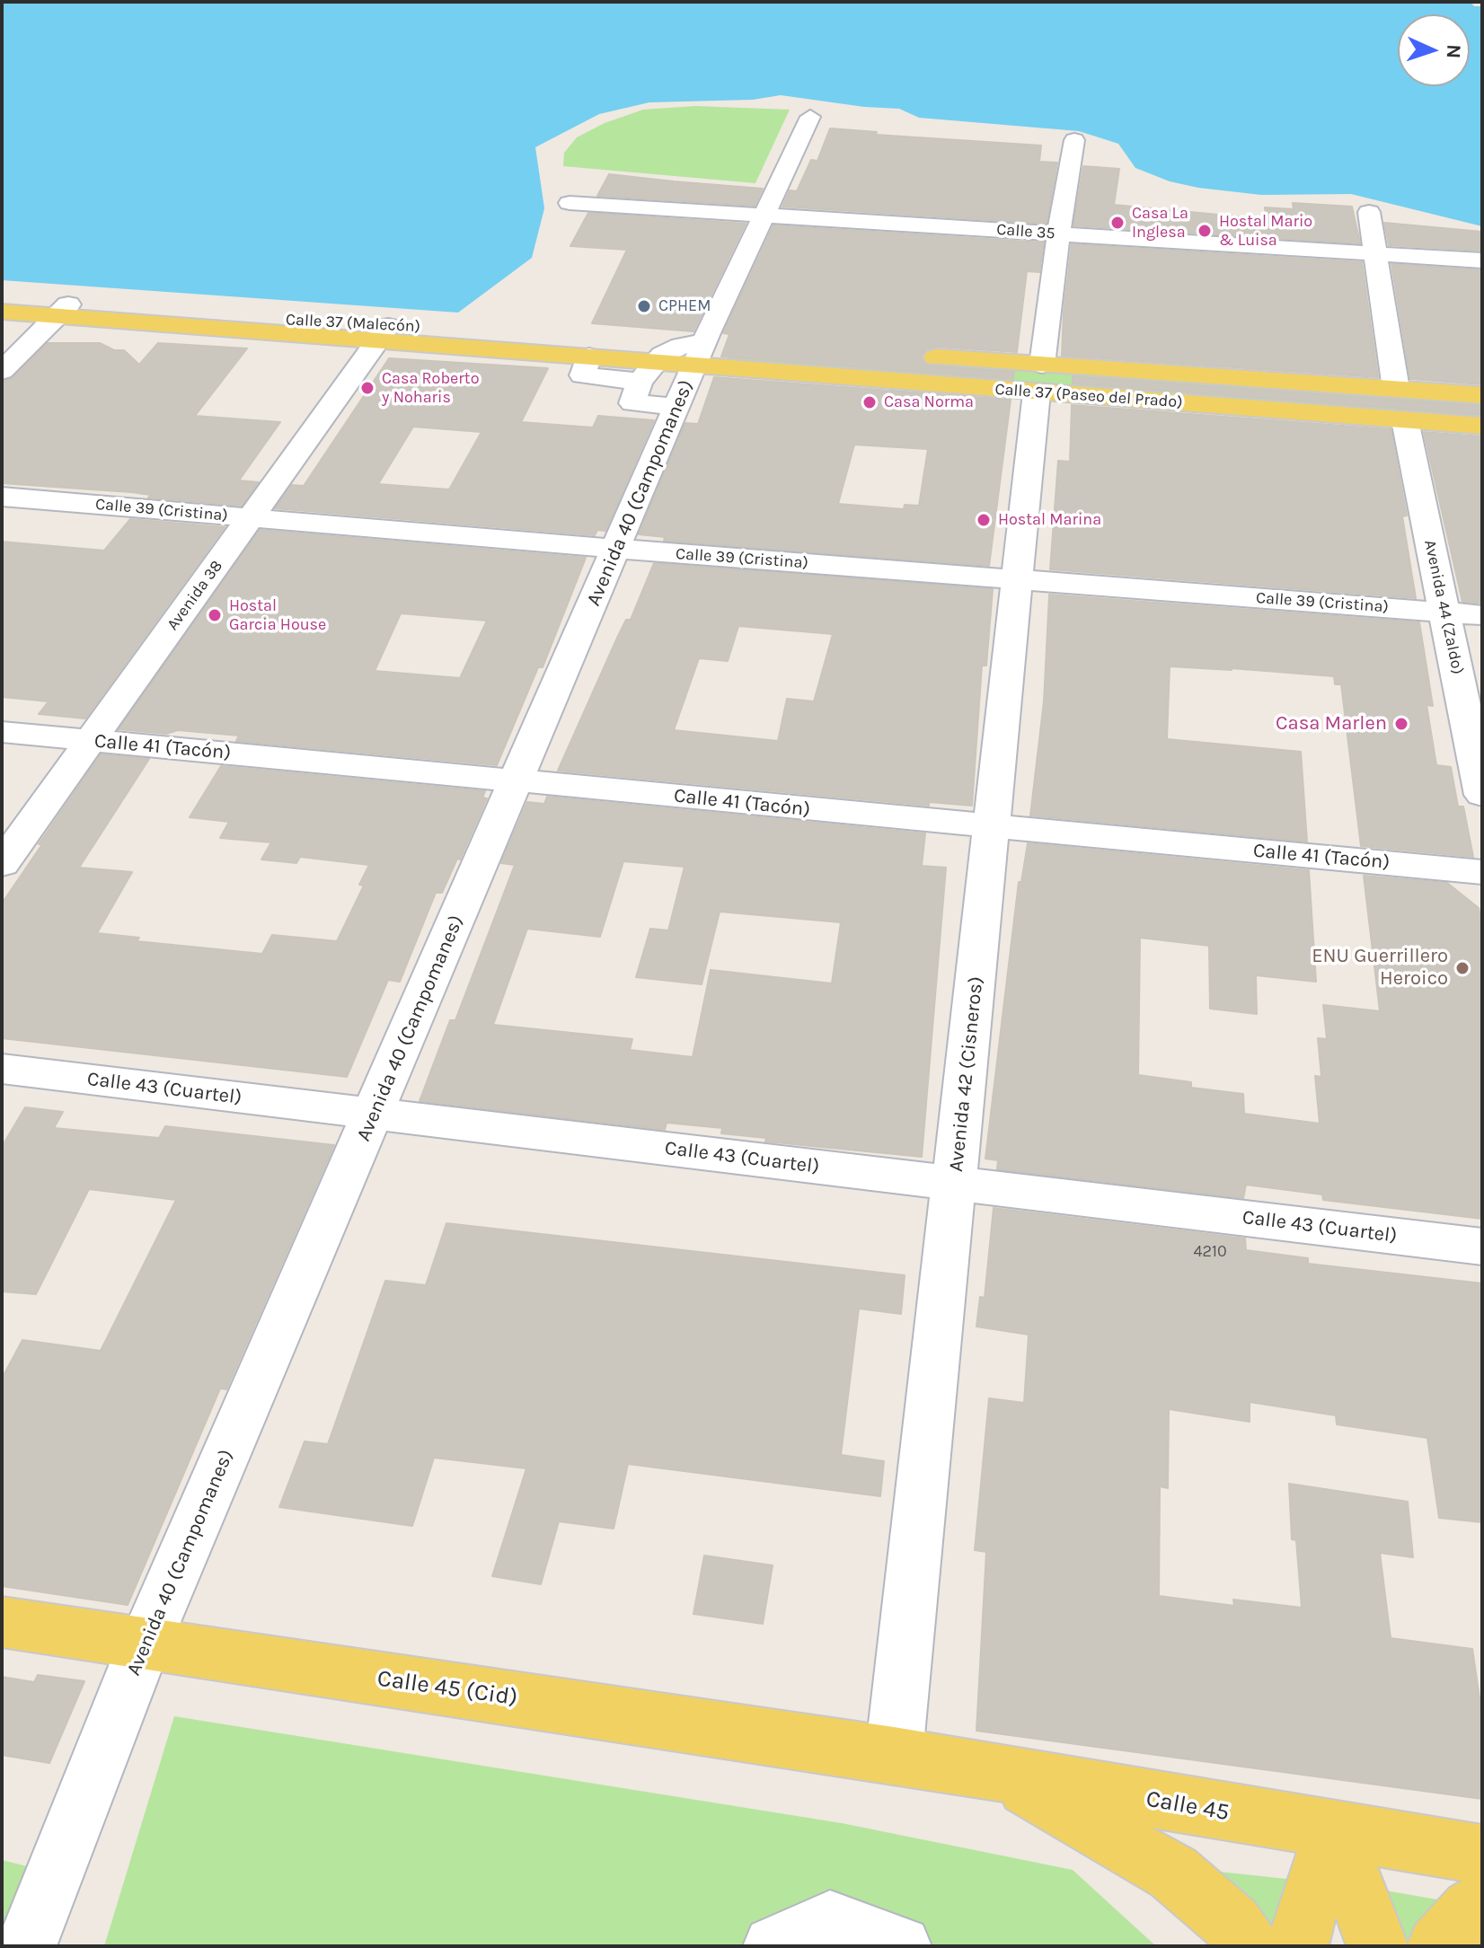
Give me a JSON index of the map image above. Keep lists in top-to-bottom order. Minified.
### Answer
{"streets":{"main road":["Calle 37 (Malecón)","Calle 37 (Paseo del Prado)","Calle 45 (Cid)","Calle 45"],"street":["Calle 35","Avenida 40 (Campomanes)","Calle 39 (Cristina)","Avenida 38","Avenida 44 (Zaldo)","Calle 41 (Tacón)","Avenida 42 (Cisneros)","Calle 43 (Cuartel)"]},"crossings":[["Calle 35","Avenida 40 (Campomanes)"],["Calle 35","Avenida 42 (Cisneros)"],["Calle 37 (Malecón)","Calle 37 (Paseo del Prado)"],["Calle 37 (Malecón)","Avenida 40 (Campomanes)"],["Calle 37 (Malecón)","Avenida 38"],["Calle 37 (Paseo del Prado)","Avenida 40 (Campomanes)"],["Calle 37 (Paseo del Prado)","Avenida 44 (Zaldo)"],["Calle 37 (Paseo del Prado)","Avenida 42 (Cisneros)"],["Avenida 40 (Campomanes)","Calle 39 (Cristina)"],["Avenida 40 (Campomanes)","Calle 41 (Tacón)"],["Avenida 40 (Campomanes)","Calle 43 (Cuartel)"],["Avenida 40 (Campomanes)","Calle 45 (Cid)"],["Calle 39 (Cristina)","Avenida 38"],["Calle 39 (Cristina)","Avenida 44 (Zaldo)"],["Calle 39 (Cristina)","Avenida 42 (Cisneros)"],["Avenida 38","Calle 41 (Tacón)"],["Calle 41 (Tacón)","Avenida 42 (Cisneros)"],["Avenida 42 (Cisneros)","Calle 43 (Cuartel)"],["Avenida 42 (Cisneros)","Calle 45 (Cid)"],["Avenida 42 (Cisneros)","Calle 45"],["Calle 45 (Cid)","Calle 45"]],"places":["Casa La Inglesa","Hostal Mario & Luisa","CPHEM","Casa Roberto y Noharis","Casa Norma","Hostal Marina","Hostal Garcia House","Casa Marlen","ENU Guerrillero Heroico"],"house_numbers":["4210"],"north":"right"}
